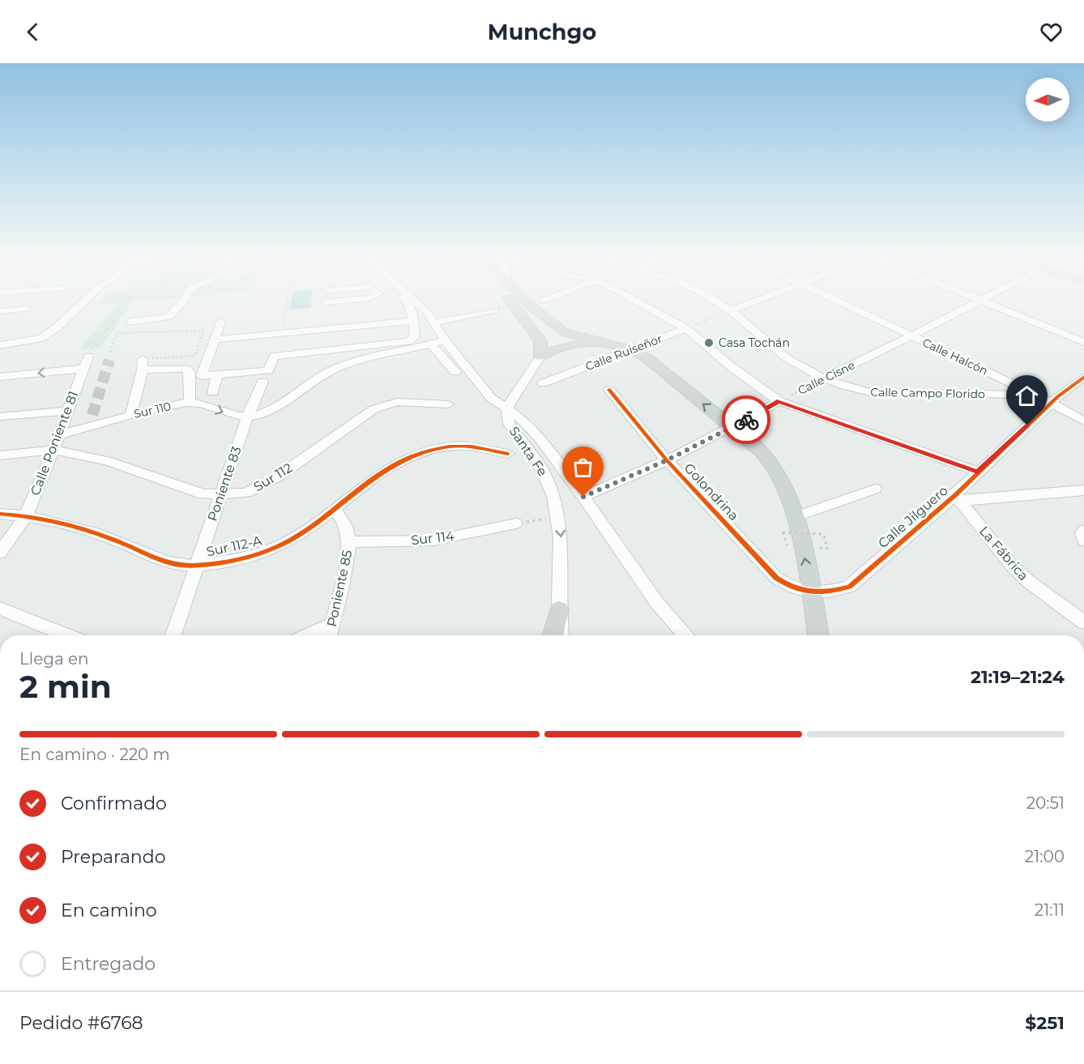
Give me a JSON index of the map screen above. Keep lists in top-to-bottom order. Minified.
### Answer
{"streets":{"street":["Calle Ruiseñor","Calle Halcón","Calle Cisne","Calle Campo Florido","Sur 110","Calle Poniente 81","Santa Fe","Sur 112","Poniente 83","Golondrina","Calle Jilguero","Sur 114","Sur 112-A","La Fábrica","Poniente 85"]},"crossings":[["Calle Halcón","Calle Cisne"],["Calle Halcón","Calle Campo Florido"],["Calle Halcón","Calle Jilguero"],["Calle Cisne","Calle Campo Florido"],["Sur 110","Calle Poniente 81"],["Sur 110","Poniente 83"],["Calle Poniente 81","Sur 112"],["Calle Poniente 81","Sur 112-A"],["Sur 112","Poniente 83"],["Poniente 83","Sur 112-A"],["Golondrina","Calle Jilguero"],["Calle Jilguero","La Fábrica"],["Sur 114","Poniente 85"],["Sur 112-A","Poniente 85"]],"one_way":["Santa Fe"],"places":["Casa Tochán"],"north":"left","page":{"header":"Munchgo","heading":["2 min","Llega en","21:19–21:24"],"panel":["Pedido #6768","$251"],"bar":"En camino · 220 m","list":[["Confirmado","20:51"],["Preparando","21:00"],["En camino","21:11"],"Entregado"]}}
